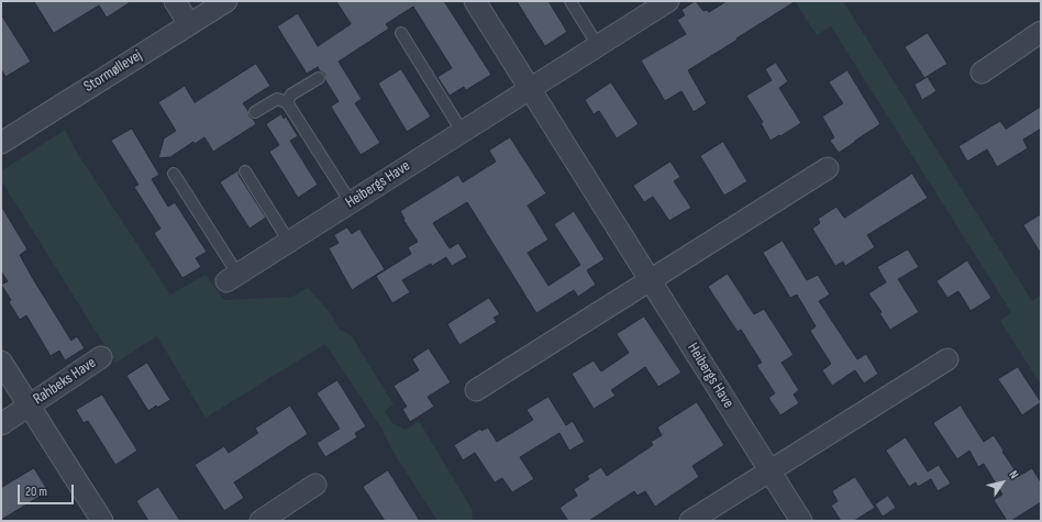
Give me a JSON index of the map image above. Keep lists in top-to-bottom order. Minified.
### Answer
{"streets":{"street":["Stormøllevej","Heibergs Have","Rahbeks Have"]},"scale_bar":"20 m","north":"top right"}
